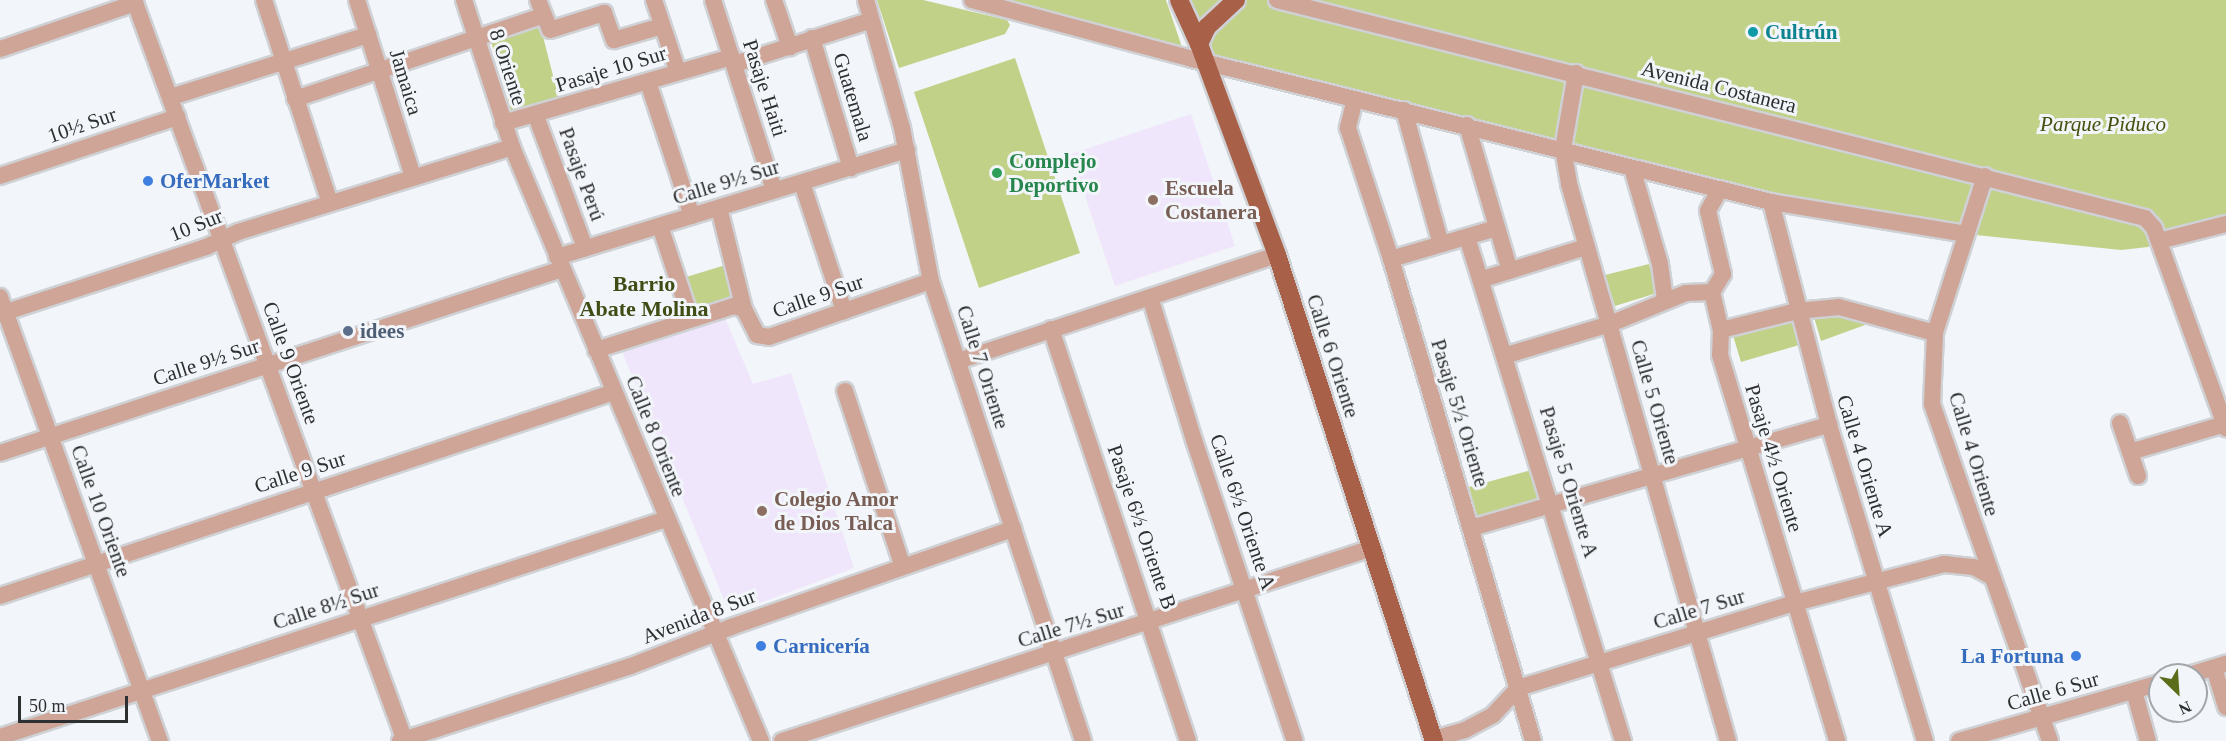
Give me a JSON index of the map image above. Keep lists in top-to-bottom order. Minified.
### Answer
{"streets":{"main road":["Calle 6 Oriente"],"street":["8 Oriente","Pasaje 10 Sur","Jamaica","Avenida Costanera","Pasaje Haiti","Guatemala","10½ Sur","Pasaje Perú","Calle 9½ Sur","10 Sur","Calle 9 Sur","Calle 9 Oriente","Calle 7 Oriente","Calle 5 Oriente","Pasaje 5½ Oriente","Calle 8 Oriente","Calle 4 Oriente","Pasaje 4½ Oriente","Calle 4 Oriente A","Pasaje 5 Oriente A","Calle 10 Oriente","Calle 6½ Oriente A","Pasaje 6½ Oriente B","Calle 8½ Sur","Calle 7 Sur","Avenida 8 Sur","Calle 7½ Sur","Calle 6 Sur"]},"crossings":[["8 Oriente","Pasaje 10 Sur"],["8 Oriente","10 Sur"],["8 Oriente","Calle 8 Oriente"],["Pasaje 10 Sur","Pasaje Haiti"],["Pasaje 10 Sur","Guatemala"],["Pasaje 10 Sur","Pasaje Perú"],["Pasaje 10 Sur","Calle 7 Oriente"],["Jamaica","10 Sur"],["Avenida Costanera","Calle 5 Oriente"],["Avenida Costanera","Calle 4 Oriente"],["Pasaje Haiti","Calle 9½ Sur"],["Guatemala","Calle 9½ Sur"],["10½ Sur","Calle 9 Oriente"],["Pasaje Perú","Calle 9½ Sur"],["Calle 9½ Sur","Calle 9 Oriente"],["Calle 9½ Sur","Calle 7 Oriente"],["Calle 9½ Sur","Calle 8 Oriente"],["Calle 9½ Sur","Calle 10 Oriente"],["10 Sur","Calle 9 Oriente"],["10 Sur","Calle 8 Oriente"],["10 Sur","Calle 10 Oriente"],["Calle 9 Sur","Calle 9 Oriente"],["Calle 9 Sur","Calle 7 Oriente"],["Calle 9 Sur","Calle 8 Oriente"],["Calle 9 Sur","Calle 10 Oriente"],["Calle 6 Oriente","Calle 7 Sur"],["Calle 6 Oriente","Calle 7½ Sur"],["Calle 9 Oriente","Calle 8½ Sur"],["Calle 9 Oriente","Avenida 8 Sur"],["Calle 7 Oriente","Avenida 8 Sur"],["Calle 7 Oriente","Calle 7½ Sur"],["Calle 5 Oriente","Calle 7 Sur"],["Pasaje 5½ Oriente","Calle 7 Sur"],["Calle 8 Oriente","Calle 8½ Sur"],["Calle 8 Oriente","Avenida 8 Sur"],["Calle 4 Oriente","Calle 7 Sur"],["Calle 4 Oriente","Calle 6 Sur"],["Pasaje 4½ Oriente","Calle 7 Sur"],["Calle 4 Oriente A","Calle 7 Sur"],["Pasaje 5 Oriente A","Calle 7 Sur"],["Calle 10 Oriente","Calle 8½ Sur"],["Calle 6½ Oriente A","Calle 7½ Sur"],["Pasaje 6½ Oriente B","Calle 7½ Sur"]],"districts":["Barrio Abate Molina"],"parks":["Parque Piduco"],"places":["Cultrún","Complejo Deportivo","OferMarket","Escuela Costanera","idees","Colegio Amor de Dios Talca","Carnicería","La Fortuna"],"scale_bar":"50 m","north":"bottom right"}
